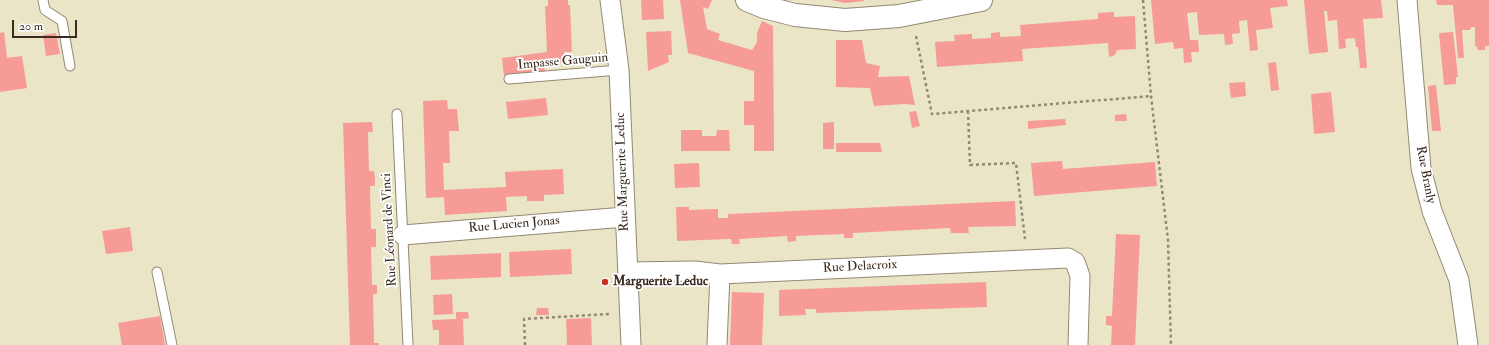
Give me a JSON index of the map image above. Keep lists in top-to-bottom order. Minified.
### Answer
{"streets":{"street":["Rue Marguerite Leduc","Rue Branly","Rue Lucien Jonas","Rue Delacroix"],"lane":["Impasse Gauguin","Rue Léonard de Vinci"]},"crossings":[["Impasse Gauguin","Rue Marguerite Leduc"],["Rue Marguerite Leduc","Rue Lucien Jonas"],["Rue Marguerite Leduc","Rue Delacroix"],["Rue Lucien Jonas","Rue Léonard de Vinci"]],"places":["Marguerite Leduc"],"scale_bar":"20 m"}
